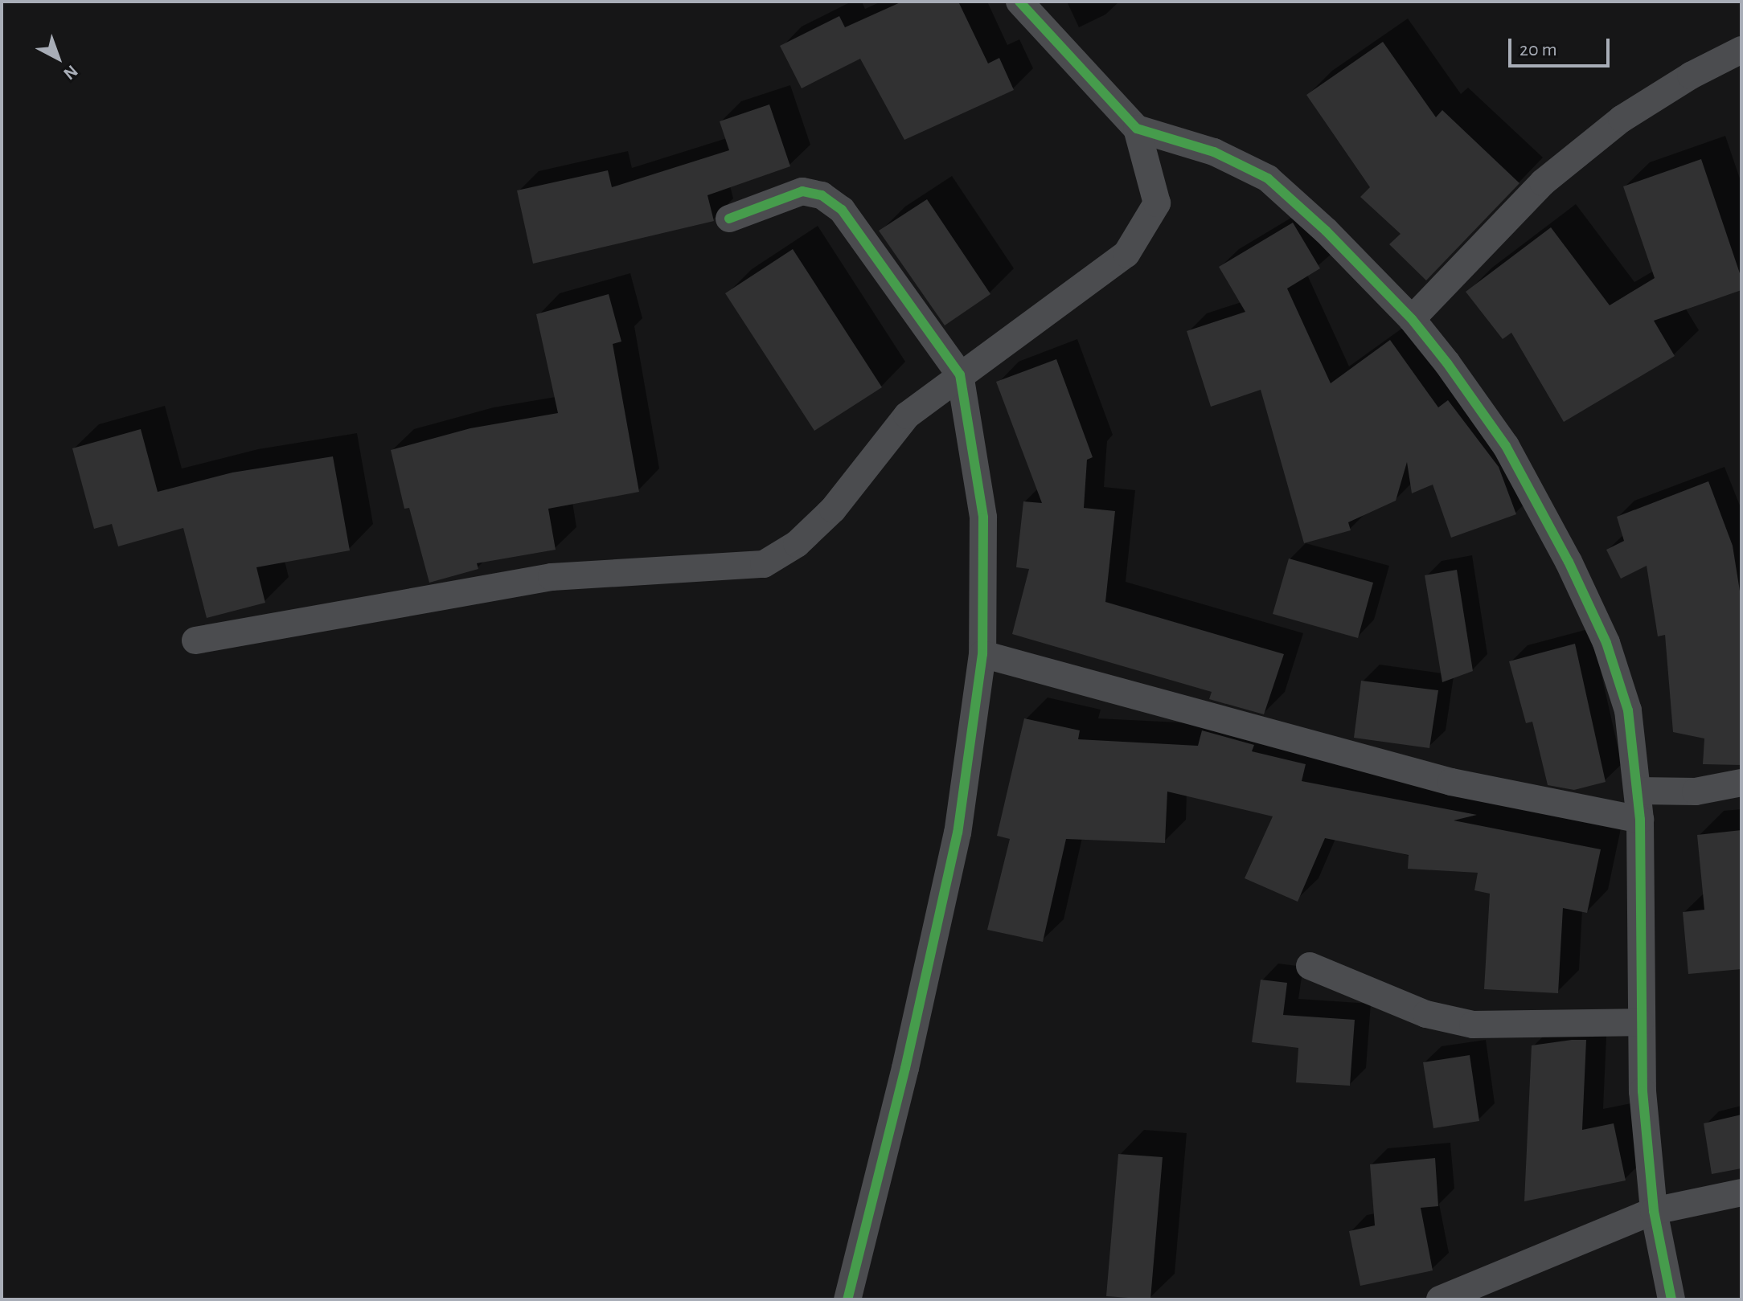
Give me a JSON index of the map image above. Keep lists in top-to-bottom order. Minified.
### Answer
{"scale_bar":"20 m","north":"bottom right"}
